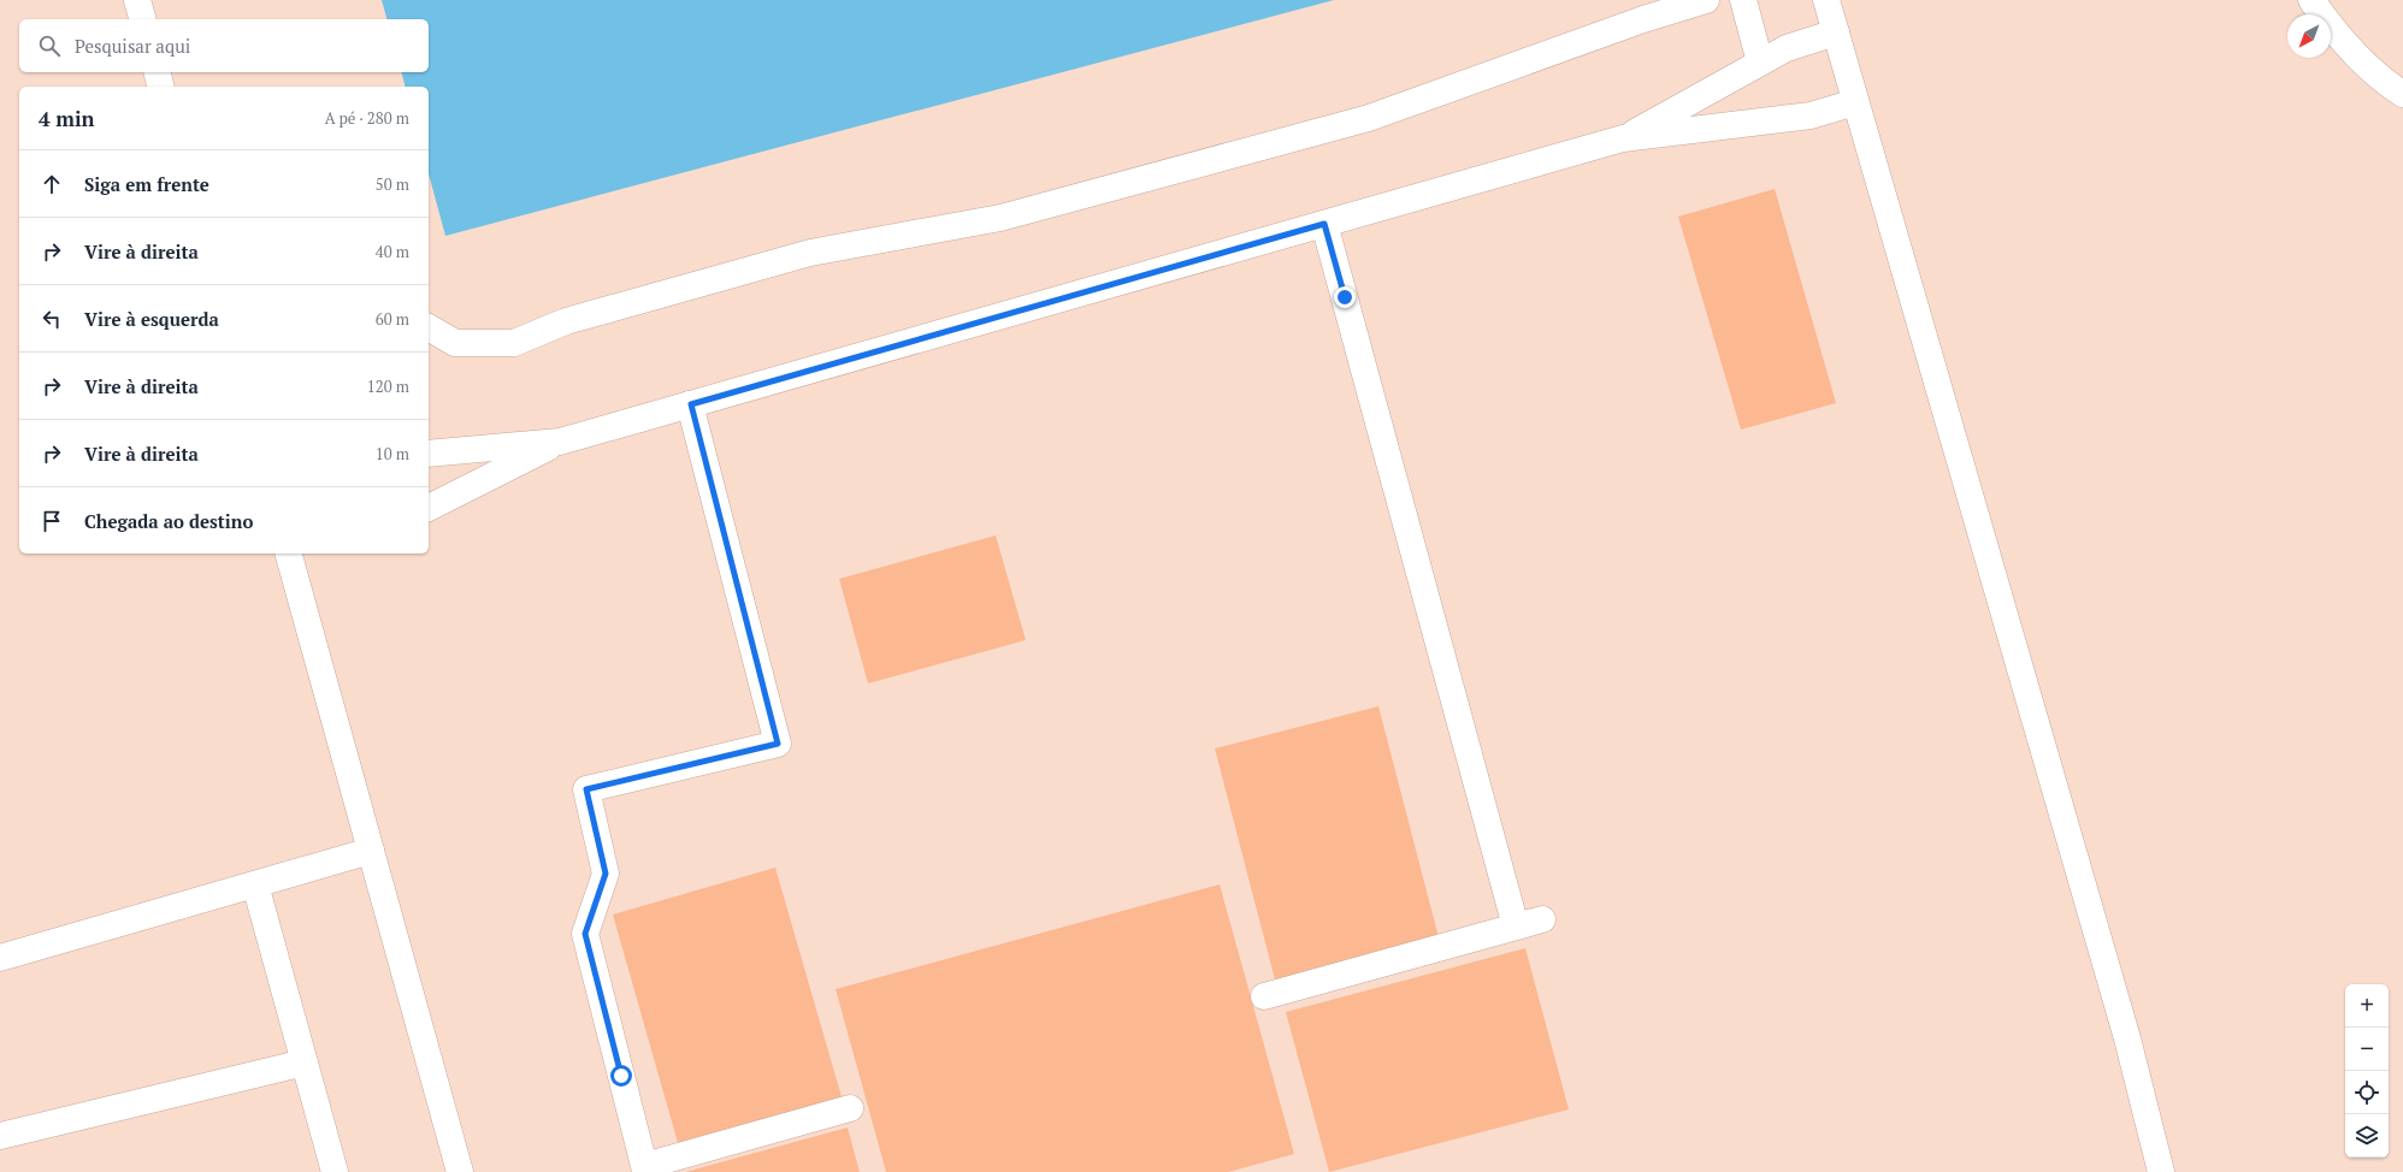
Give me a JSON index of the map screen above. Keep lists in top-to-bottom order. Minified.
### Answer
{"north":"bottom left","page":{"search":"Pesquisar aqui","heading":["4 min","A pé · 280 m"],"list":[["Siga em frente","50 m"],["Vire à direita","40 m"],["Vire à esquerda","60 m"],["Vire à direita","120 m"],["Vire à direita","10 m"],"Chegada ao destino"],"map_buttons":["+","−"]}}
